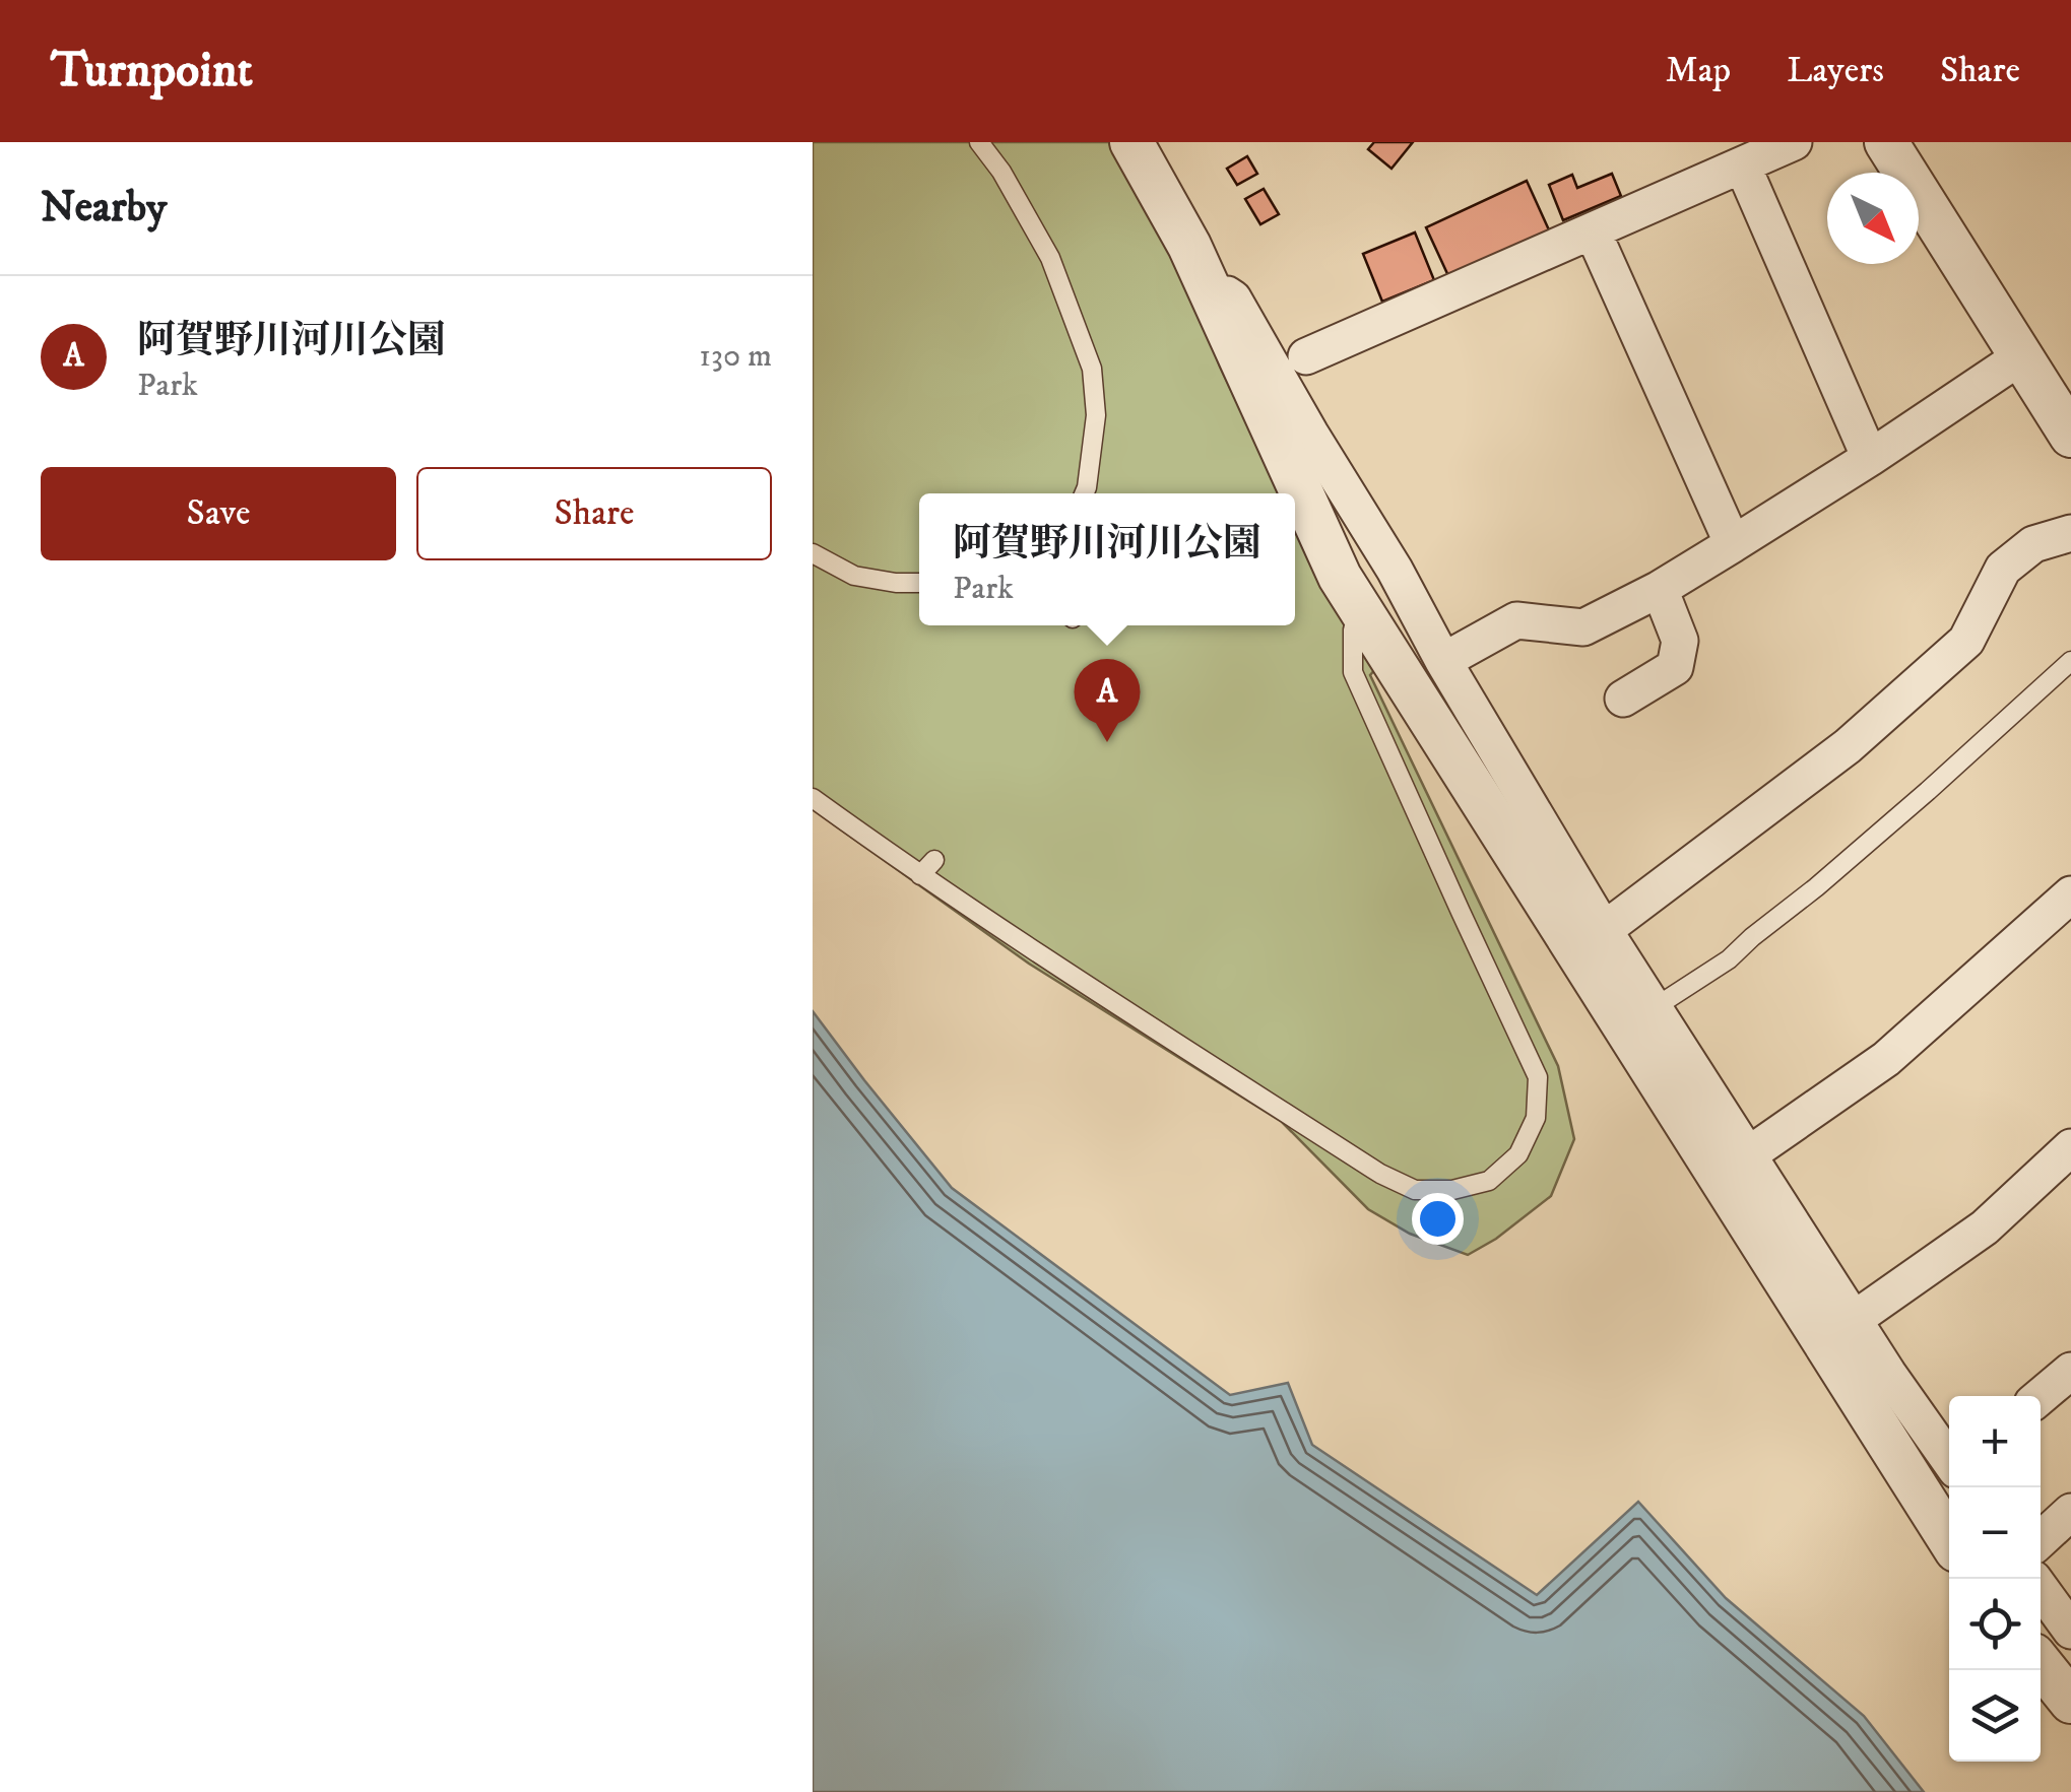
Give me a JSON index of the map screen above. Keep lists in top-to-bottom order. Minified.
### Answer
{"north":"bottom right","page":{"header":"Turnpoint","nav":["Map","Layers","Share"],"heading":"Nearby","list":[{"mark":"A","name":"阿賀野川河川公園","note":"Park","value":"130 m"}],"buttons":["Save","Share"],"popup":["阿賀野川河川公園","Park"],"pins":"A","map_buttons":["+","−"]}}
